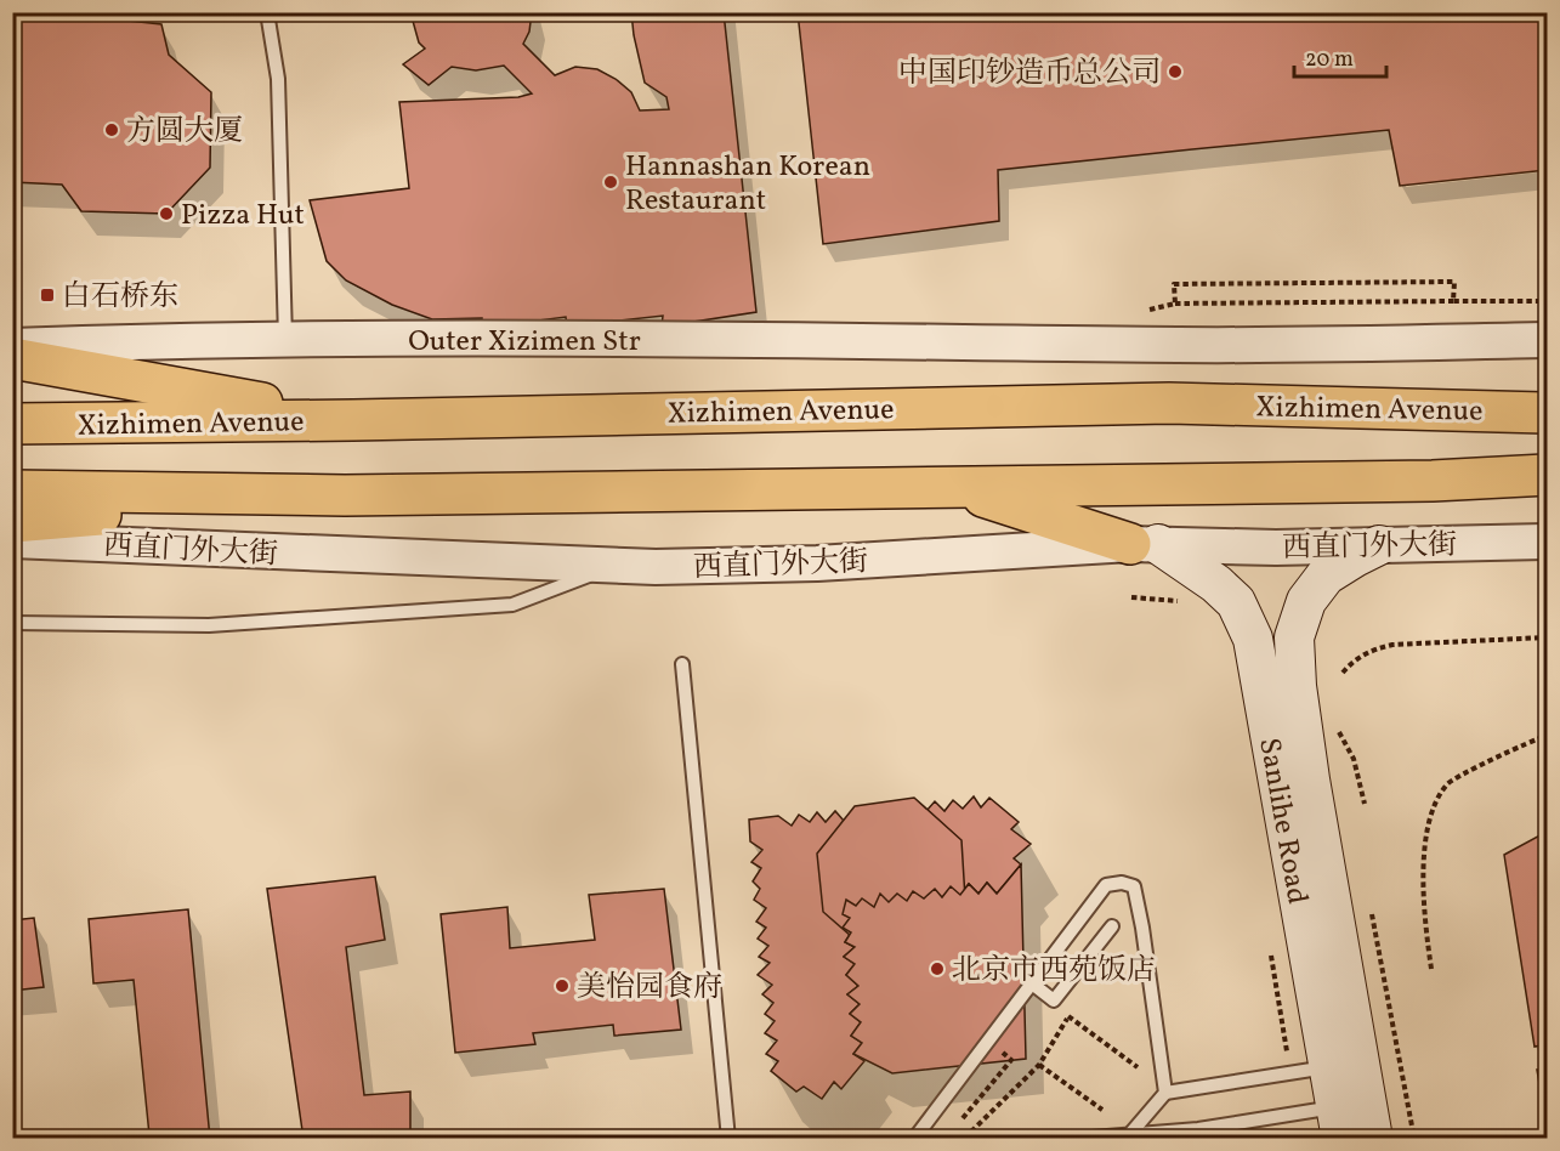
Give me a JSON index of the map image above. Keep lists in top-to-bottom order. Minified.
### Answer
{"streets":{"highway":["Xizhimen Avenue"],"main road":["Sanlihe Road"],"street":["Outer Xizimen Str","西直门外大街"]},"crossings":[["西直门外大街","Sanlihe Road"]],"places":{"other":["中国印钞造币总公司","方圆大厦","Hannashan Korean Restaurant","Pizza Hut","北京市西苑饭店","美怡园食府"],"transit":["白石桥东"]},"scale_bar":"20 m"}
